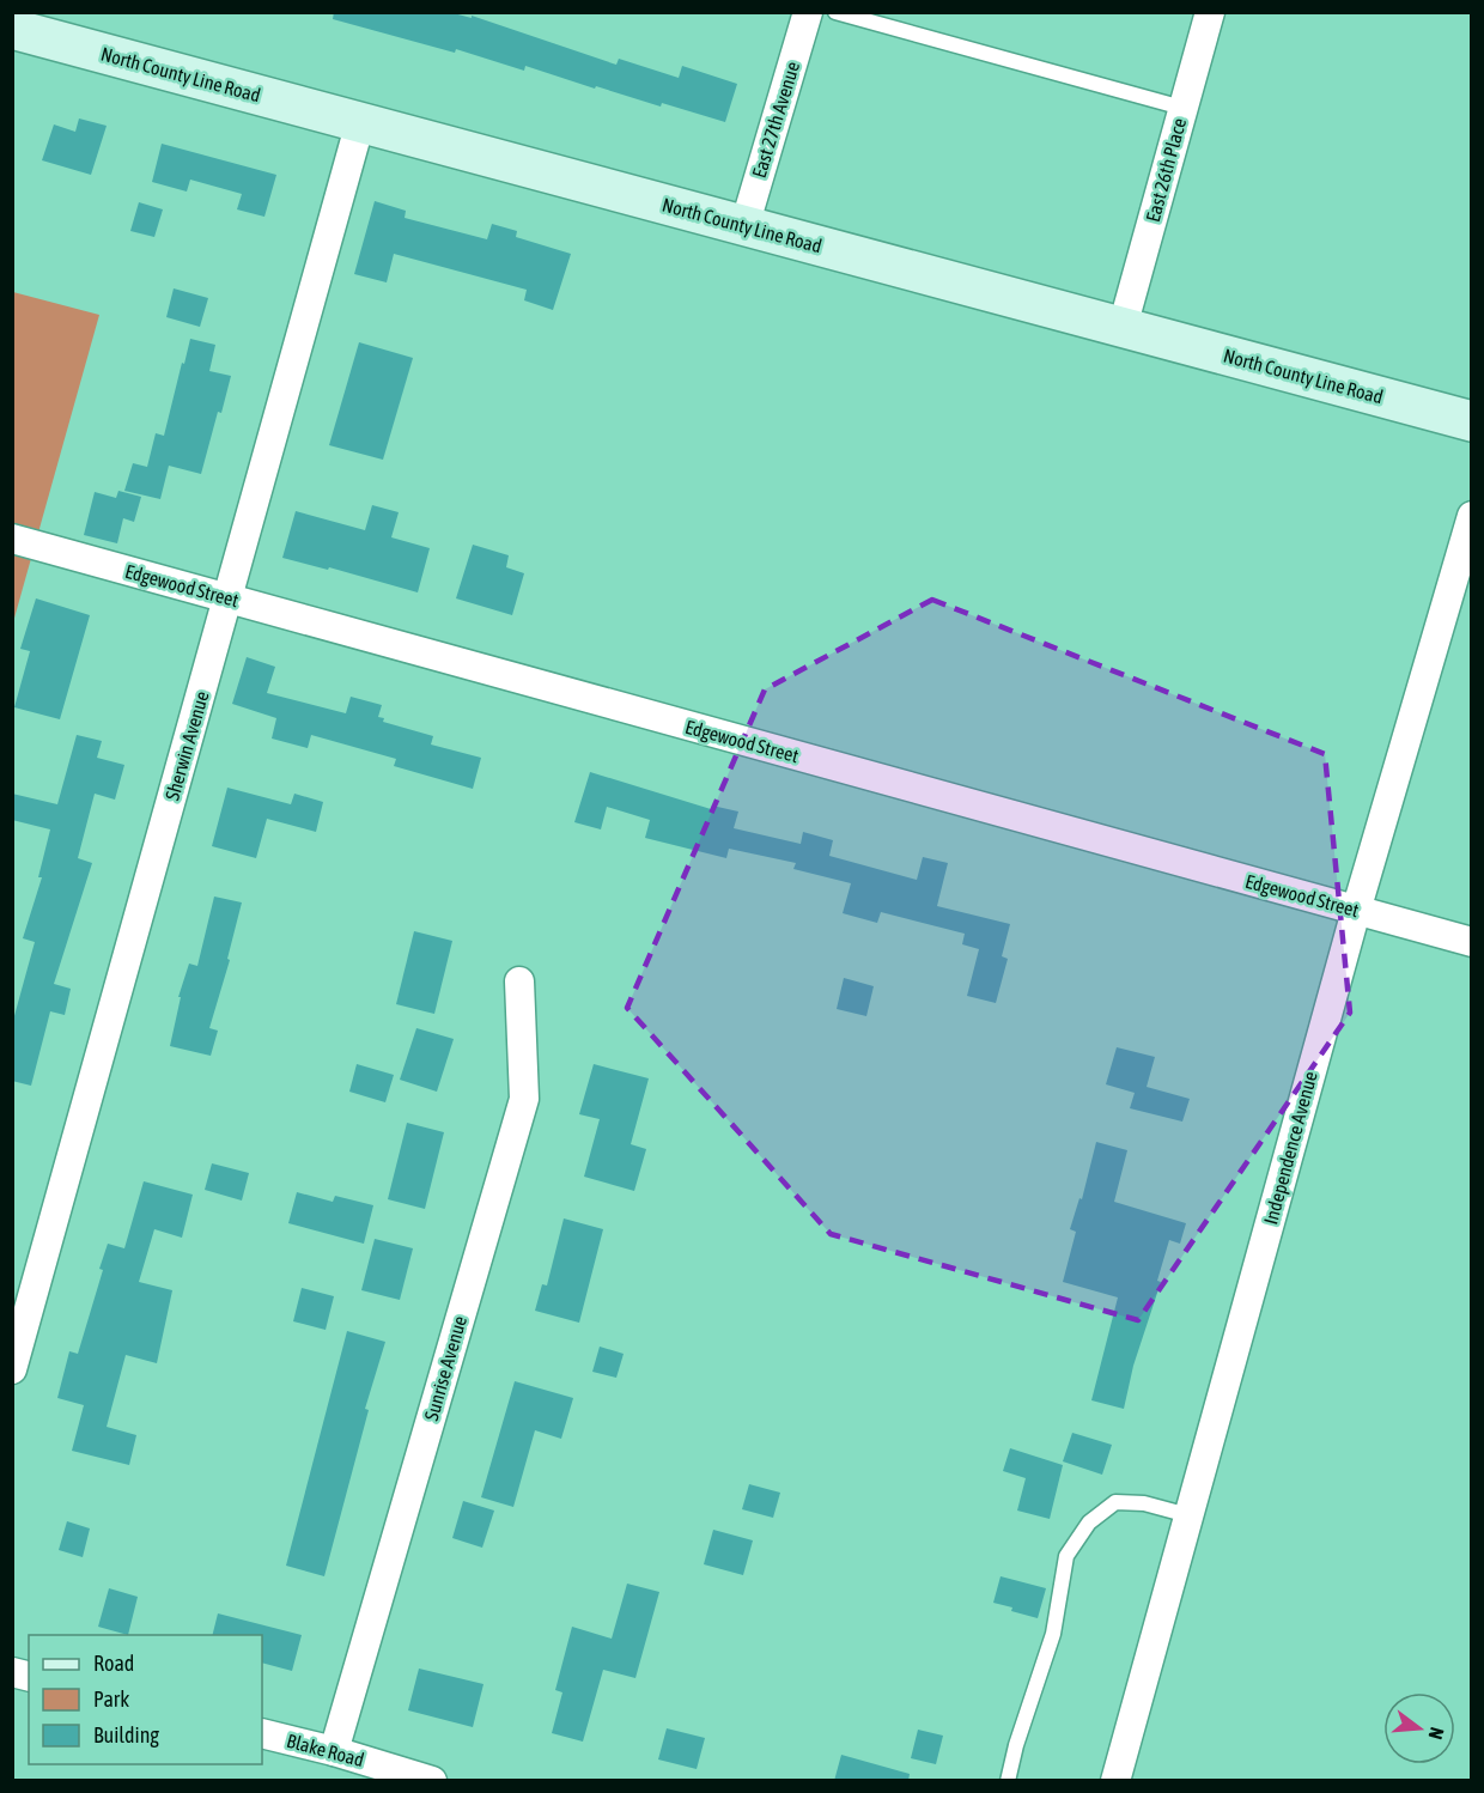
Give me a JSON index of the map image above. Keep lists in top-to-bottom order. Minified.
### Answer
{"streets":{"main road":["North County Line Road"],"street":["East 27th Avenue","East 26th Place","Edgewood Street","Sherwin Avenue","Independence Avenue","Sunrise Avenue","Blake Road"]},"crossings":[["North County Line Road","East 27th Avenue"],["North County Line Road","East 26th Place"],["North County Line Road","Sherwin Avenue"],["Edgewood Street","Sherwin Avenue"],["Edgewood Street","Independence Avenue"],["Sunrise Avenue","Blake Road"]],"legend":["Road","Park","Building"],"north":"right"}
